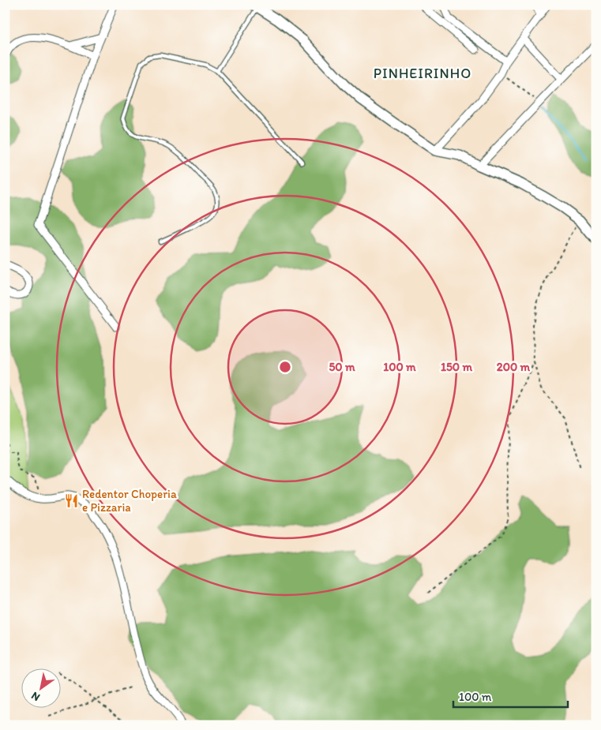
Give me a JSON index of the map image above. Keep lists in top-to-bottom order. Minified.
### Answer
{"districts":["PINHEIRINHO"],"places":{"restaurant":["Redentor Choperia e Pizzaria"]},"scale_bar":"100 m","north":"bottom left","rings":["50 m","100 m","150 m","200 m"]}
